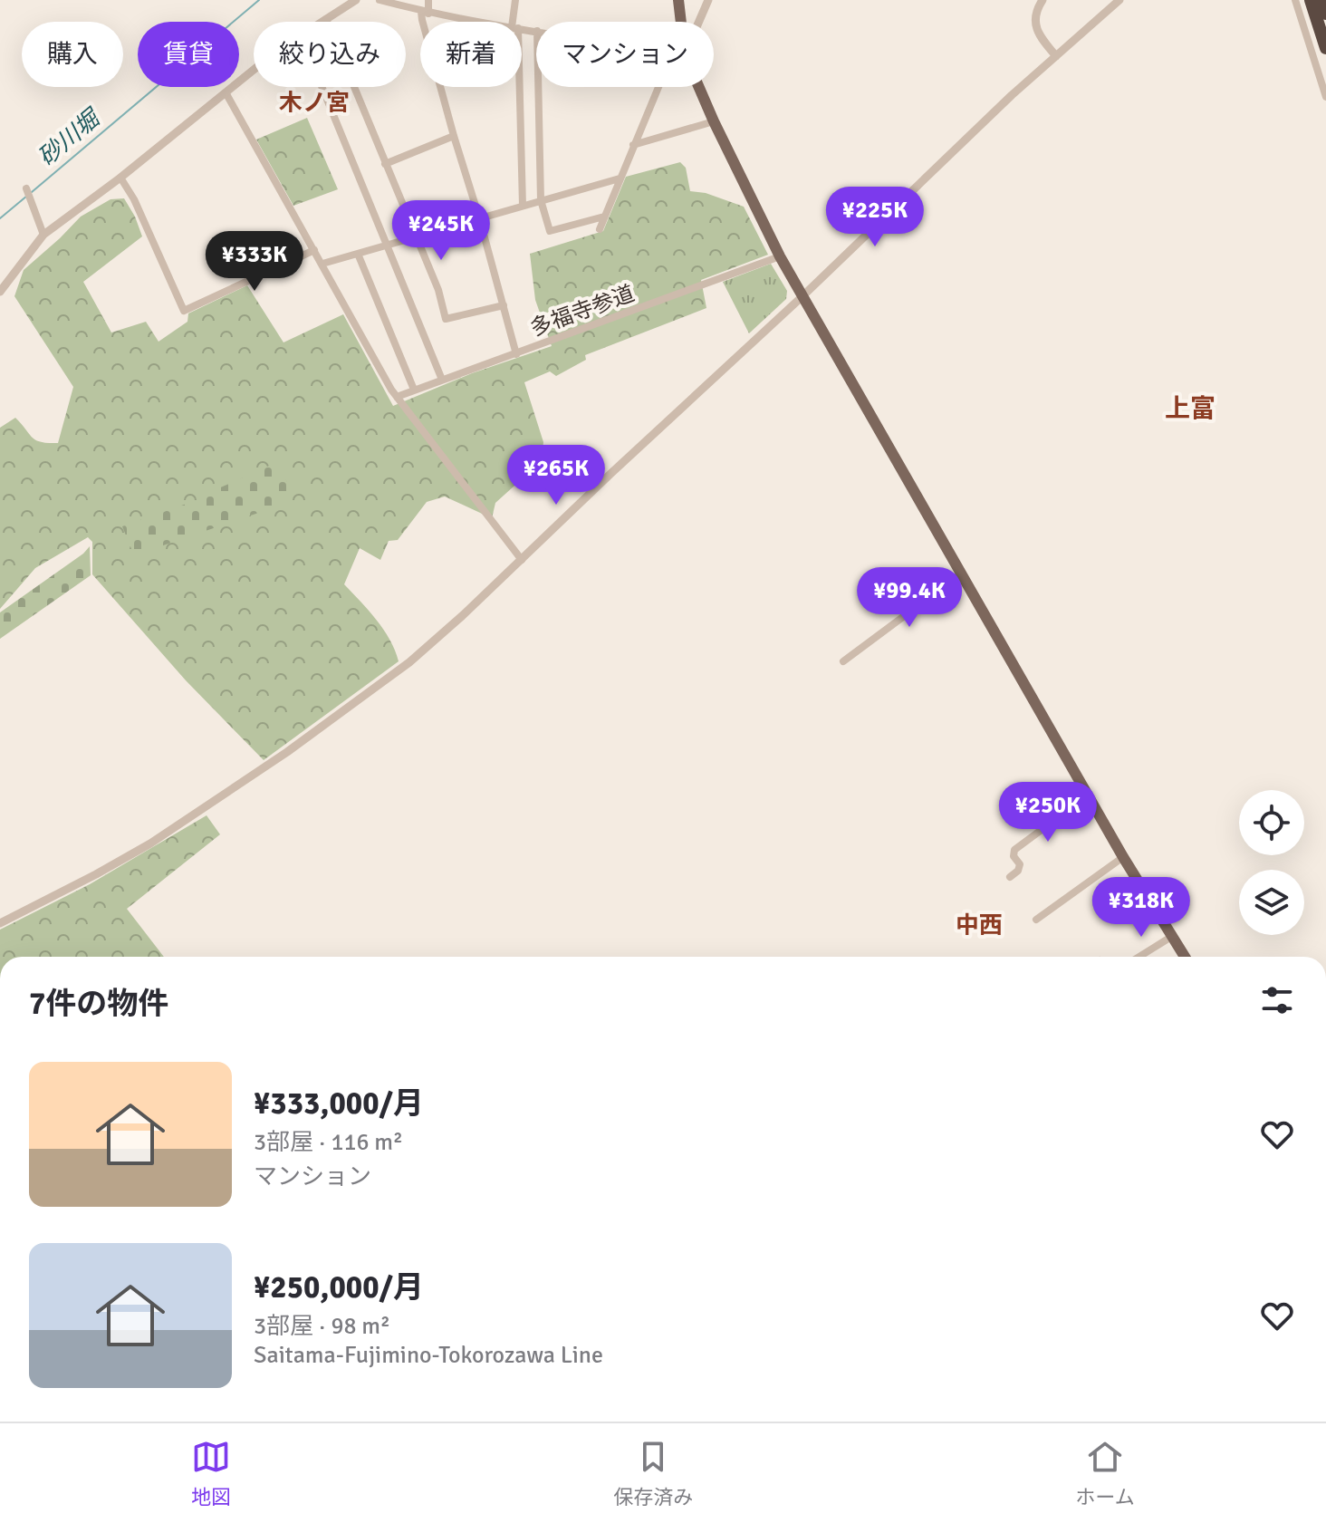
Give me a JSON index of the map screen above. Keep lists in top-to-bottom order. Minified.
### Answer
{"streets":{"street":["多福寺参道"]},"districts":["木ノ宮","上富","中西"],"water":["砂川堀"],"page":{"chip":["購入","賃貸","絞り込み","新着","マンション"],"price":["¥225K","¥245K","¥333K","¥265K","¥99.4K","¥250K","¥318K"],"heading":"7件の物件","list":[{"name":"¥333,000/月","note":"3部屋 · 116 m² · マンション"},{"name":"¥250,000/月","note":"3部屋 · 98 m² · Saitama-Fujimino-Tokorozawa Line"}],"tabs":["地図","保存済み","ホーム"]}}
